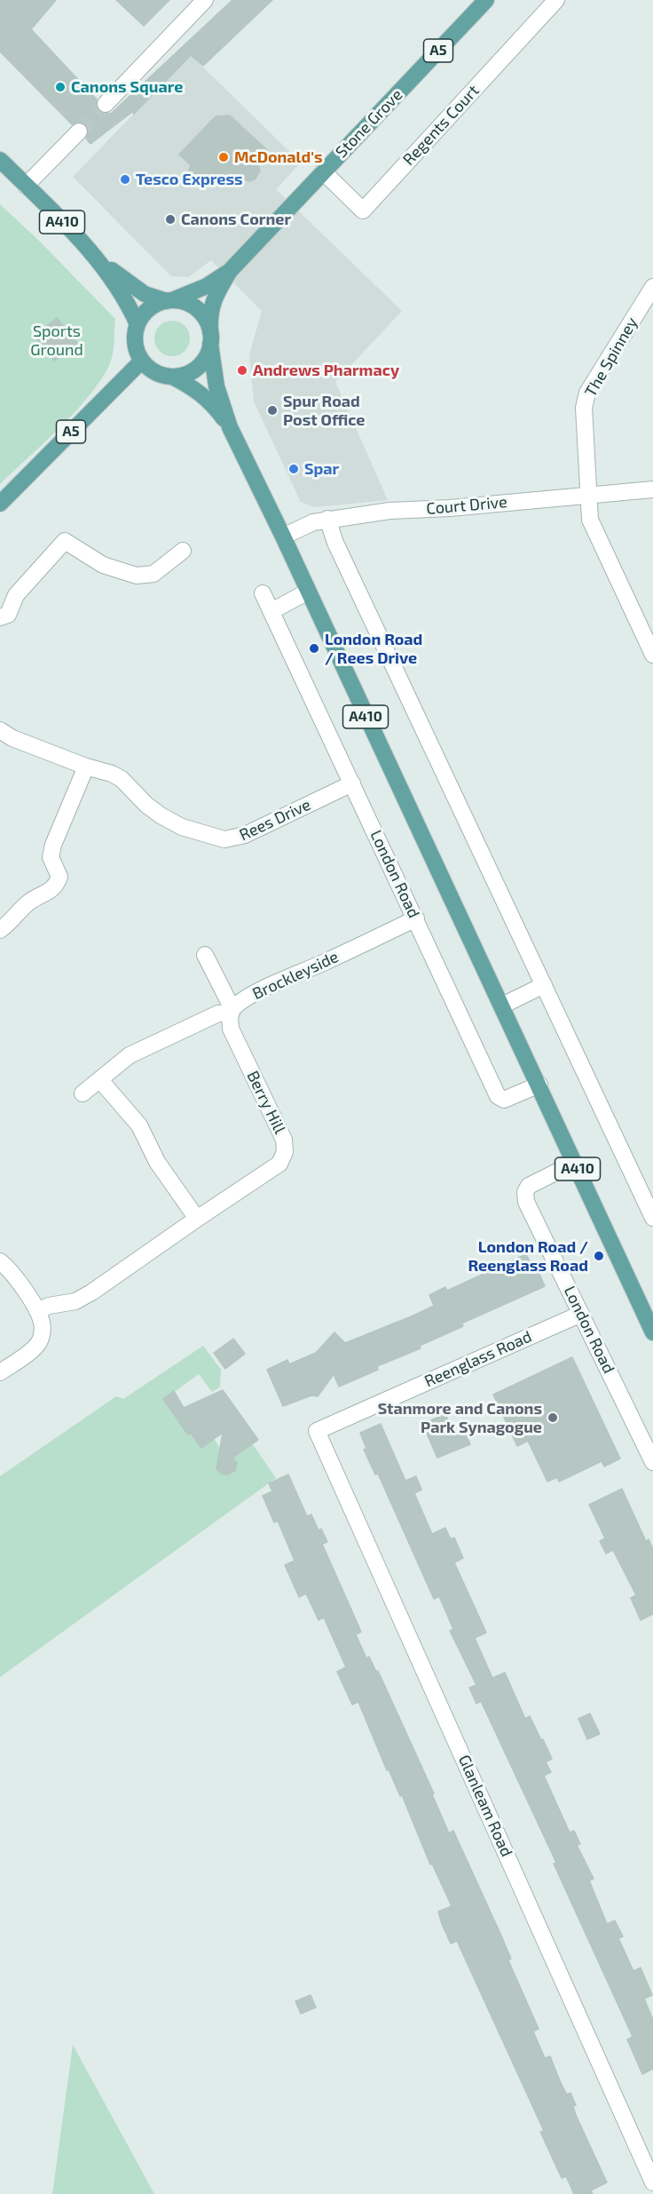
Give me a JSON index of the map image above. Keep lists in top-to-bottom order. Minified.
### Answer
{"streets":{"main road":["A5","Stone Grove","A410"],"street":["Regents Court","The Spinney","Court Drive","Rees Drive","London Road","Brockleyside","Berry Hill","Reenglass Road","Glanleam Road"]},"crossings":[["A5","Stone Grove"],["A5","A410"],["Stone Grove","Regents Court"],["Stone Grove","A410"],["A410","Court Drive"],["A410","London Road"],["The Spinney","Court Drive"],["Rees Drive","London Road"],["London Road","Brockleyside"],["London Road","Reenglass Road"],["Brockleyside","Berry Hill"],["Reenglass Road","Glanleam Road"]],"parks":["Sports Ground"],"places":["Canons Square","McDonald's","Tesco Express","Canons Corner","Andrews Pharmacy","Spur Road Post Office","Spar","London Road / Rees Drive","London Road / Reenglass Road","Stanmore and Canons Park Synagogue"]}
